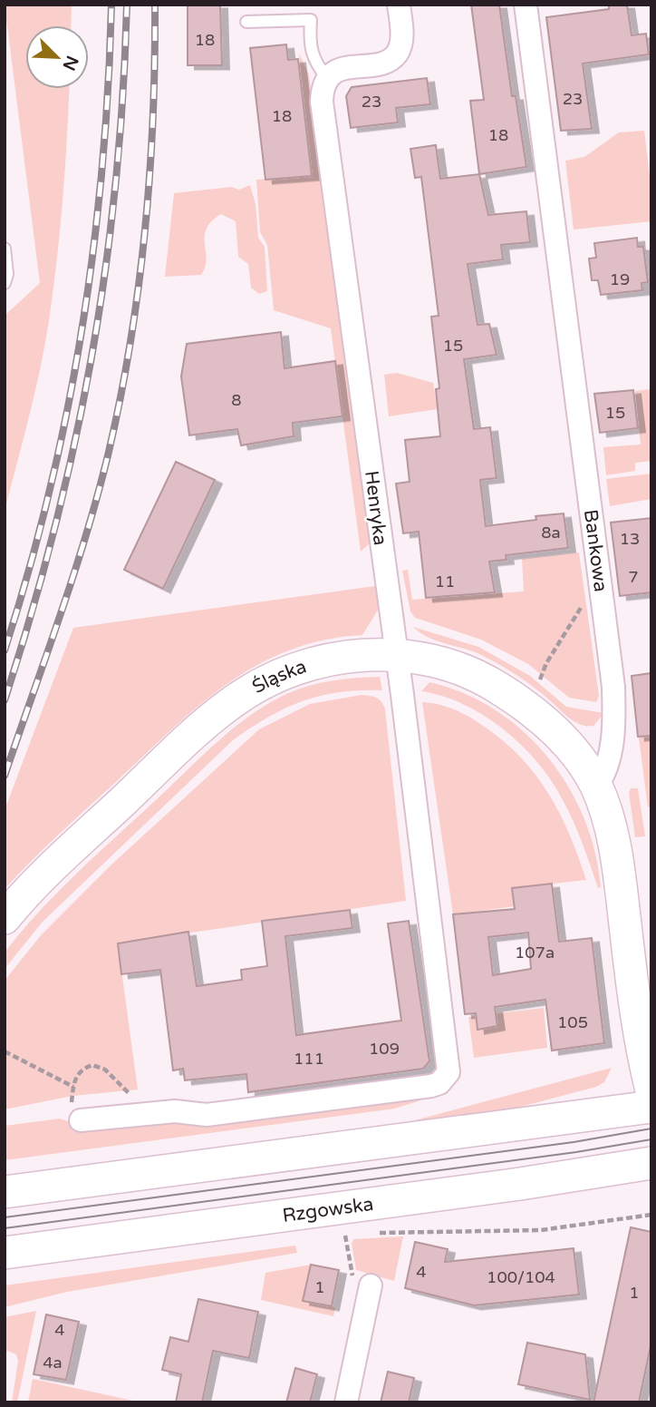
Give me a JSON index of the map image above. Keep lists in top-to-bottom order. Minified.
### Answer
{"streets":{"main road":["Śląska","Rzgowska"],"street":["Henryka","Bankowa"]},"crossings":[["Henryka","Śląska"],["Bankowa","Śląska"]],"house_numbers":["18","23","23","18","18","19","15","8","15","8a","13","7","11","107a","105","109","111","4","100/104","1","1","4","4a"],"north":"bottom right"}
